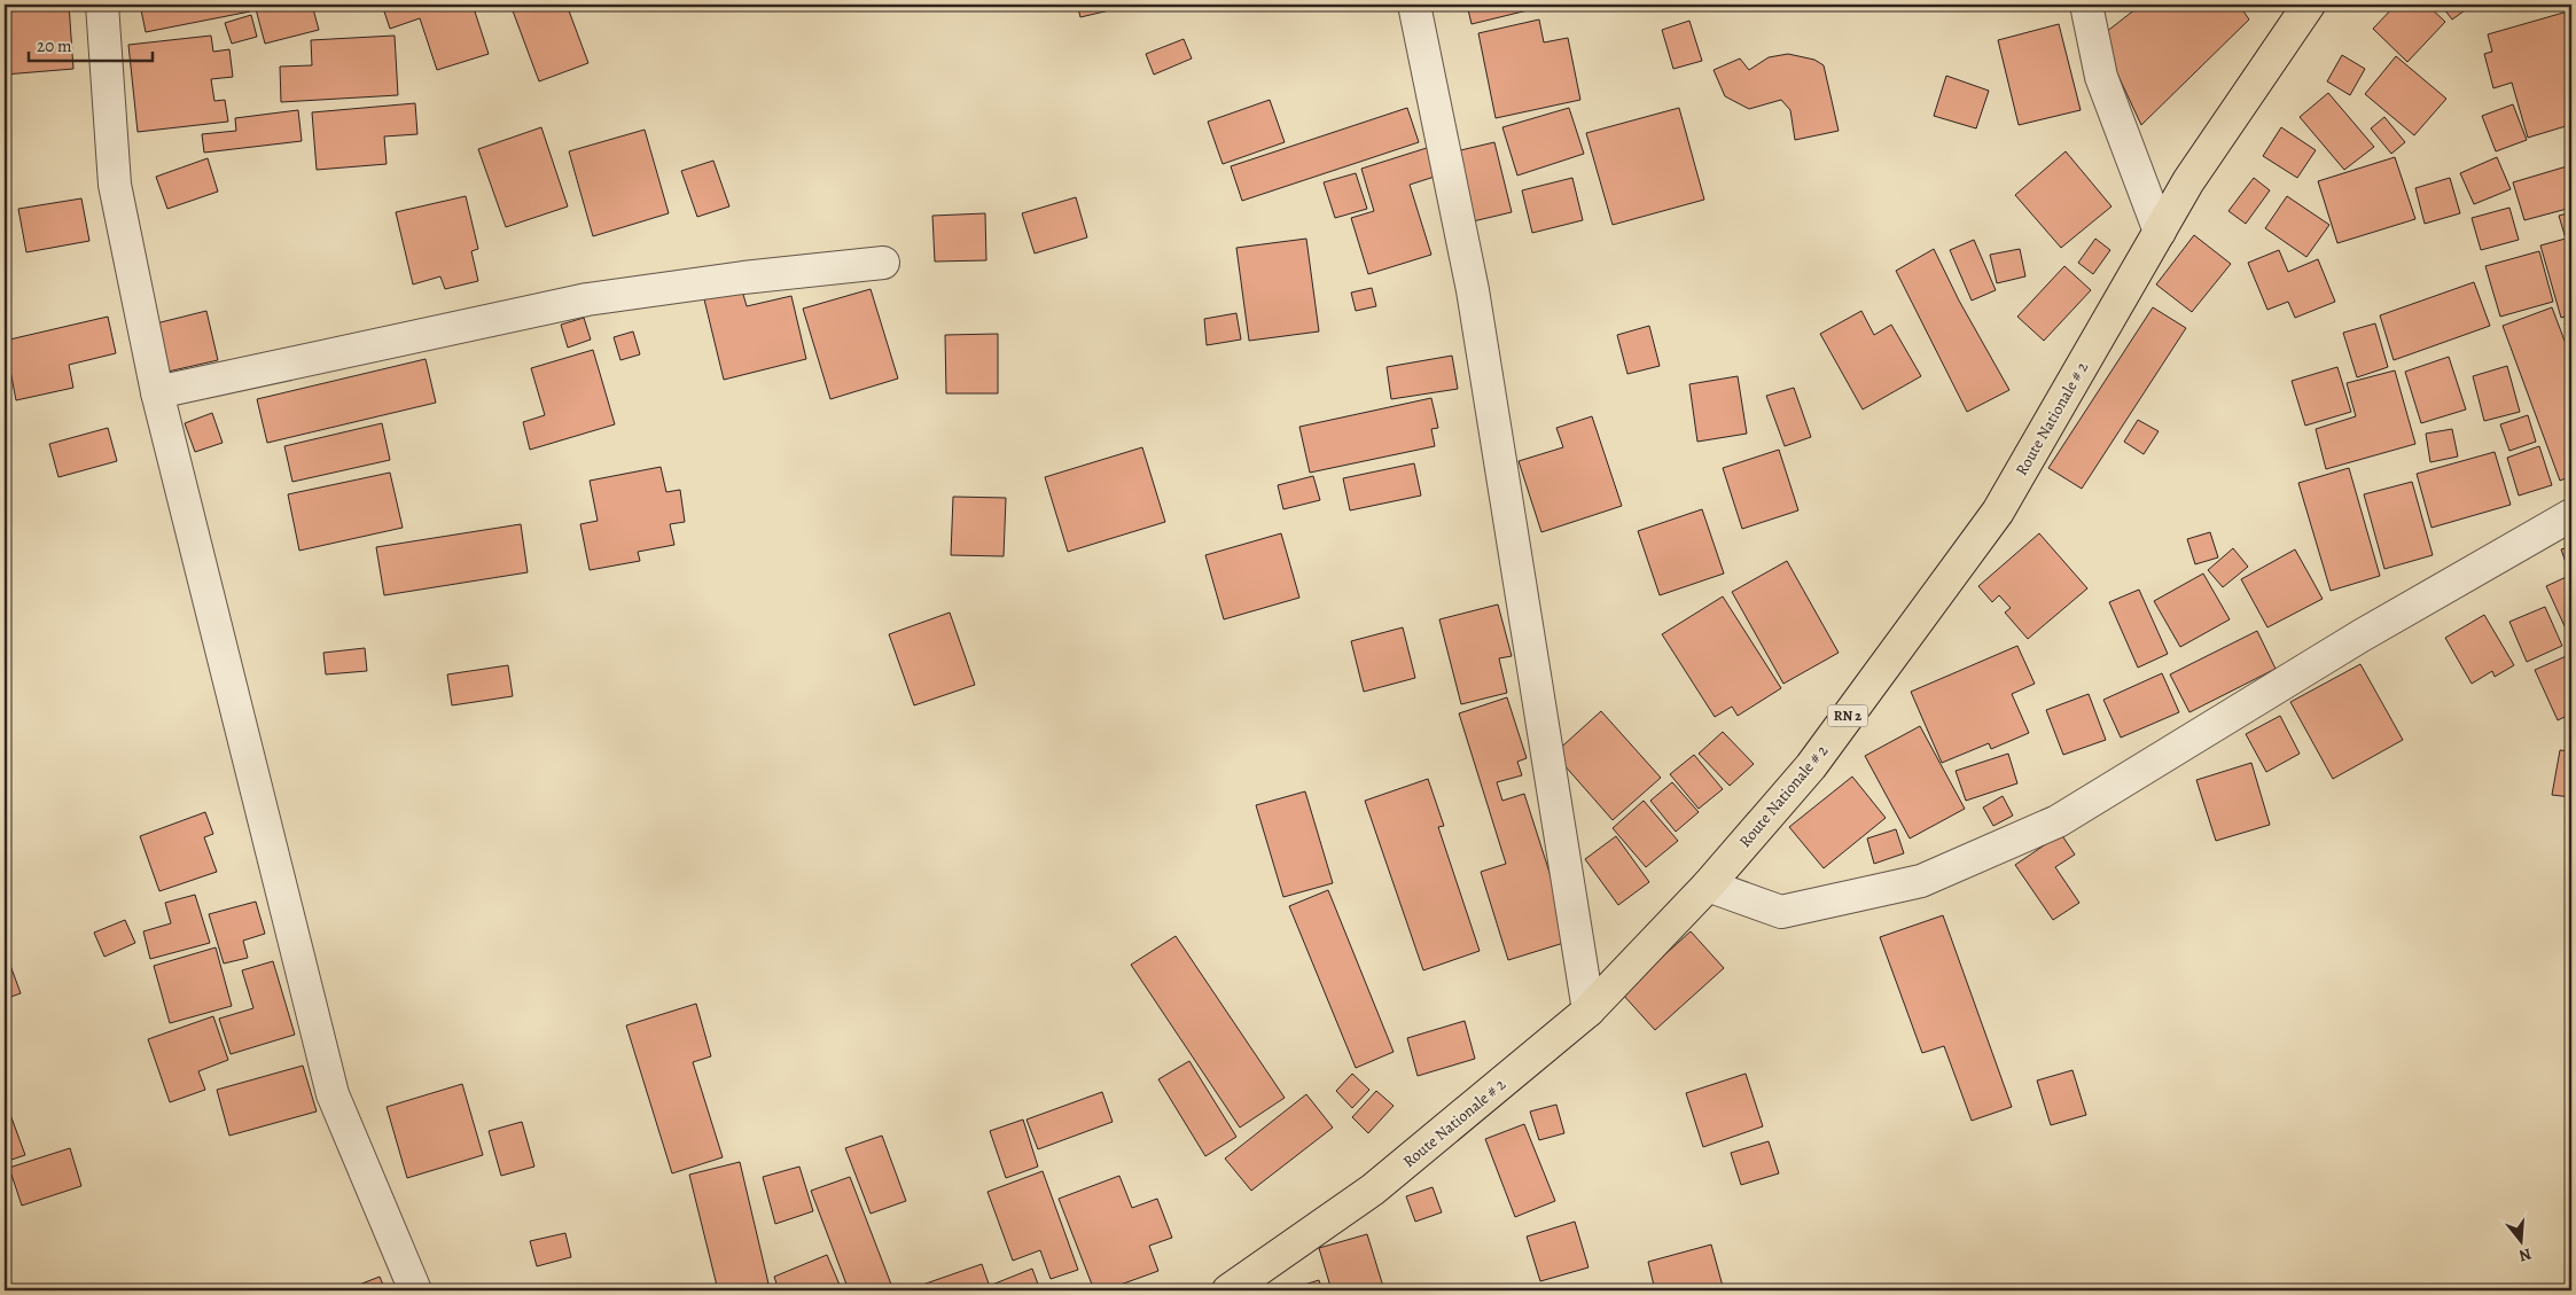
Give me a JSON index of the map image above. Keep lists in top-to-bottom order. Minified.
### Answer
{"streets":{"main road":["Route Nationale # 2","RN 2"]},"scale_bar":"20 m","north":"bottom"}
